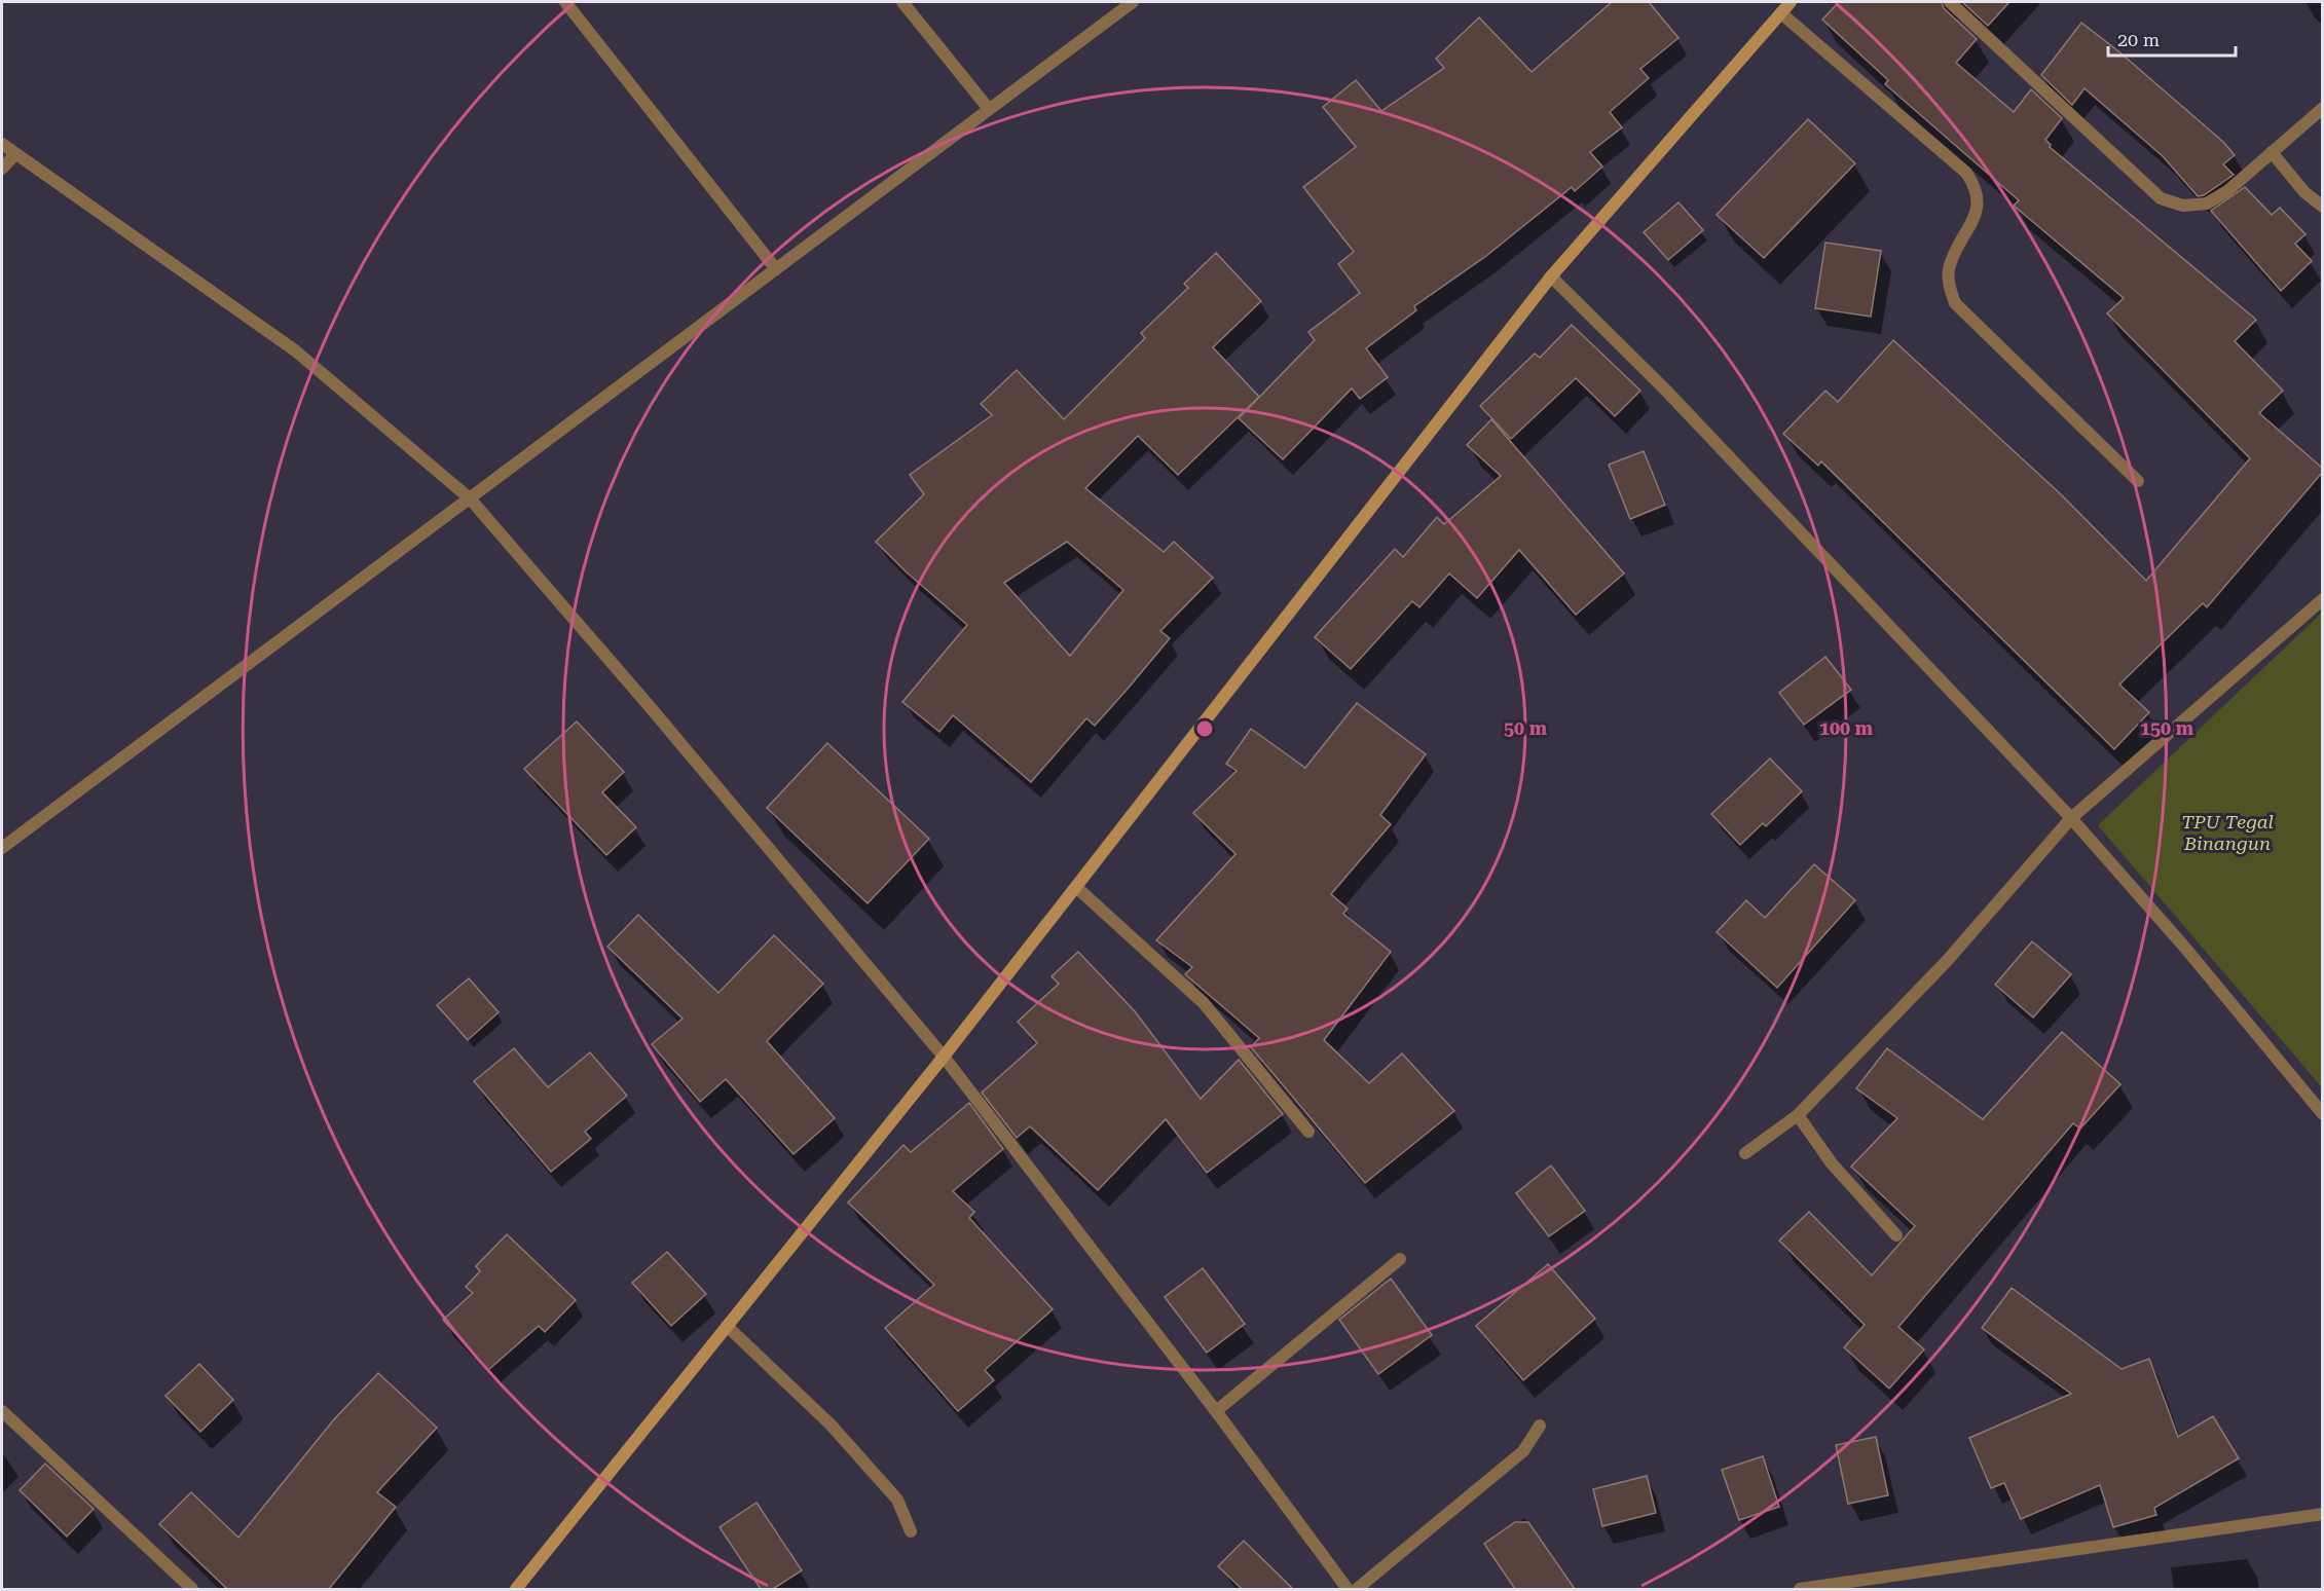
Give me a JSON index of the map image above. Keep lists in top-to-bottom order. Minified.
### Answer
{"parks":["TPU Tegal Binangun"],"scale_bar":"20 m","rings":["50 m","100 m","150 m"]}
